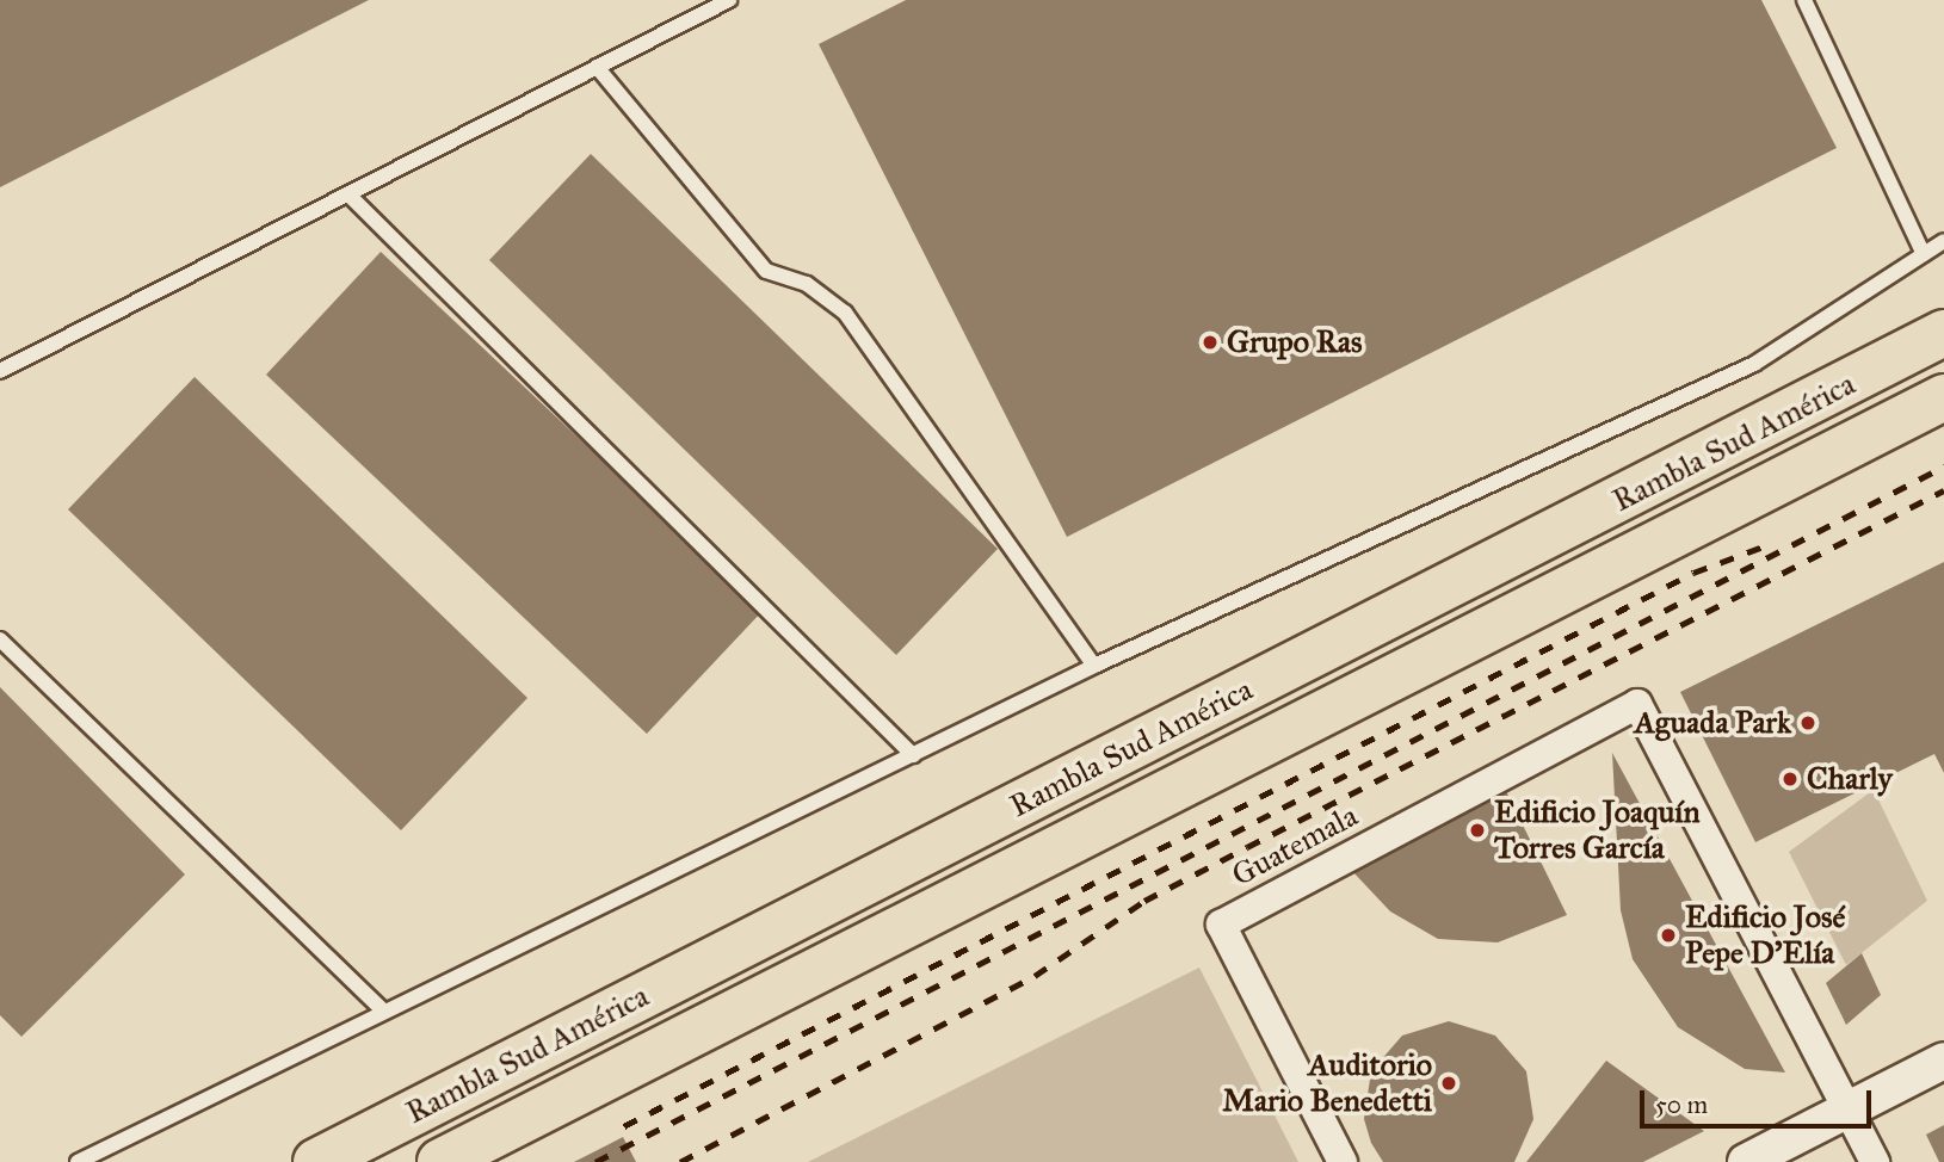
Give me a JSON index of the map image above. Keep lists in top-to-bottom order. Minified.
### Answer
{"streets":{"main road":["Rambla Sud América"],"street":["Guatemala"]},"places":["Grupo Ras","Aguada Park","Charly","Edificio Joaquín Torres García","Edificio José Pepe D'Elía","Auditorio Mario Benedetti"],"scale_bar":"50 m"}
